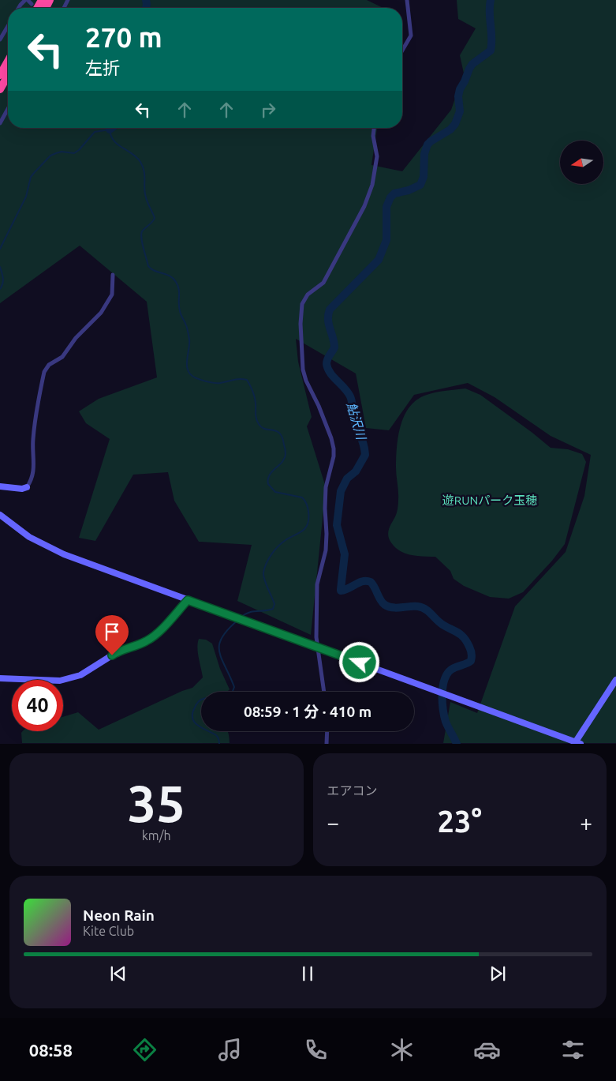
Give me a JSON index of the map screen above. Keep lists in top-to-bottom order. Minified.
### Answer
{"water":["鮎沢川"],"parks":["遊RUNパーク玉穂"],"north":"left","page":{"turn":["270 m","左折"],"limit":"40","trip":"08:59 · 1 分 · 410 m","tile":[["35","km/h"],"エアコン"],"heat":["−","23°","+"],"song":["Neon Rain","Kite Club"],"tabs":"08:58"}}
